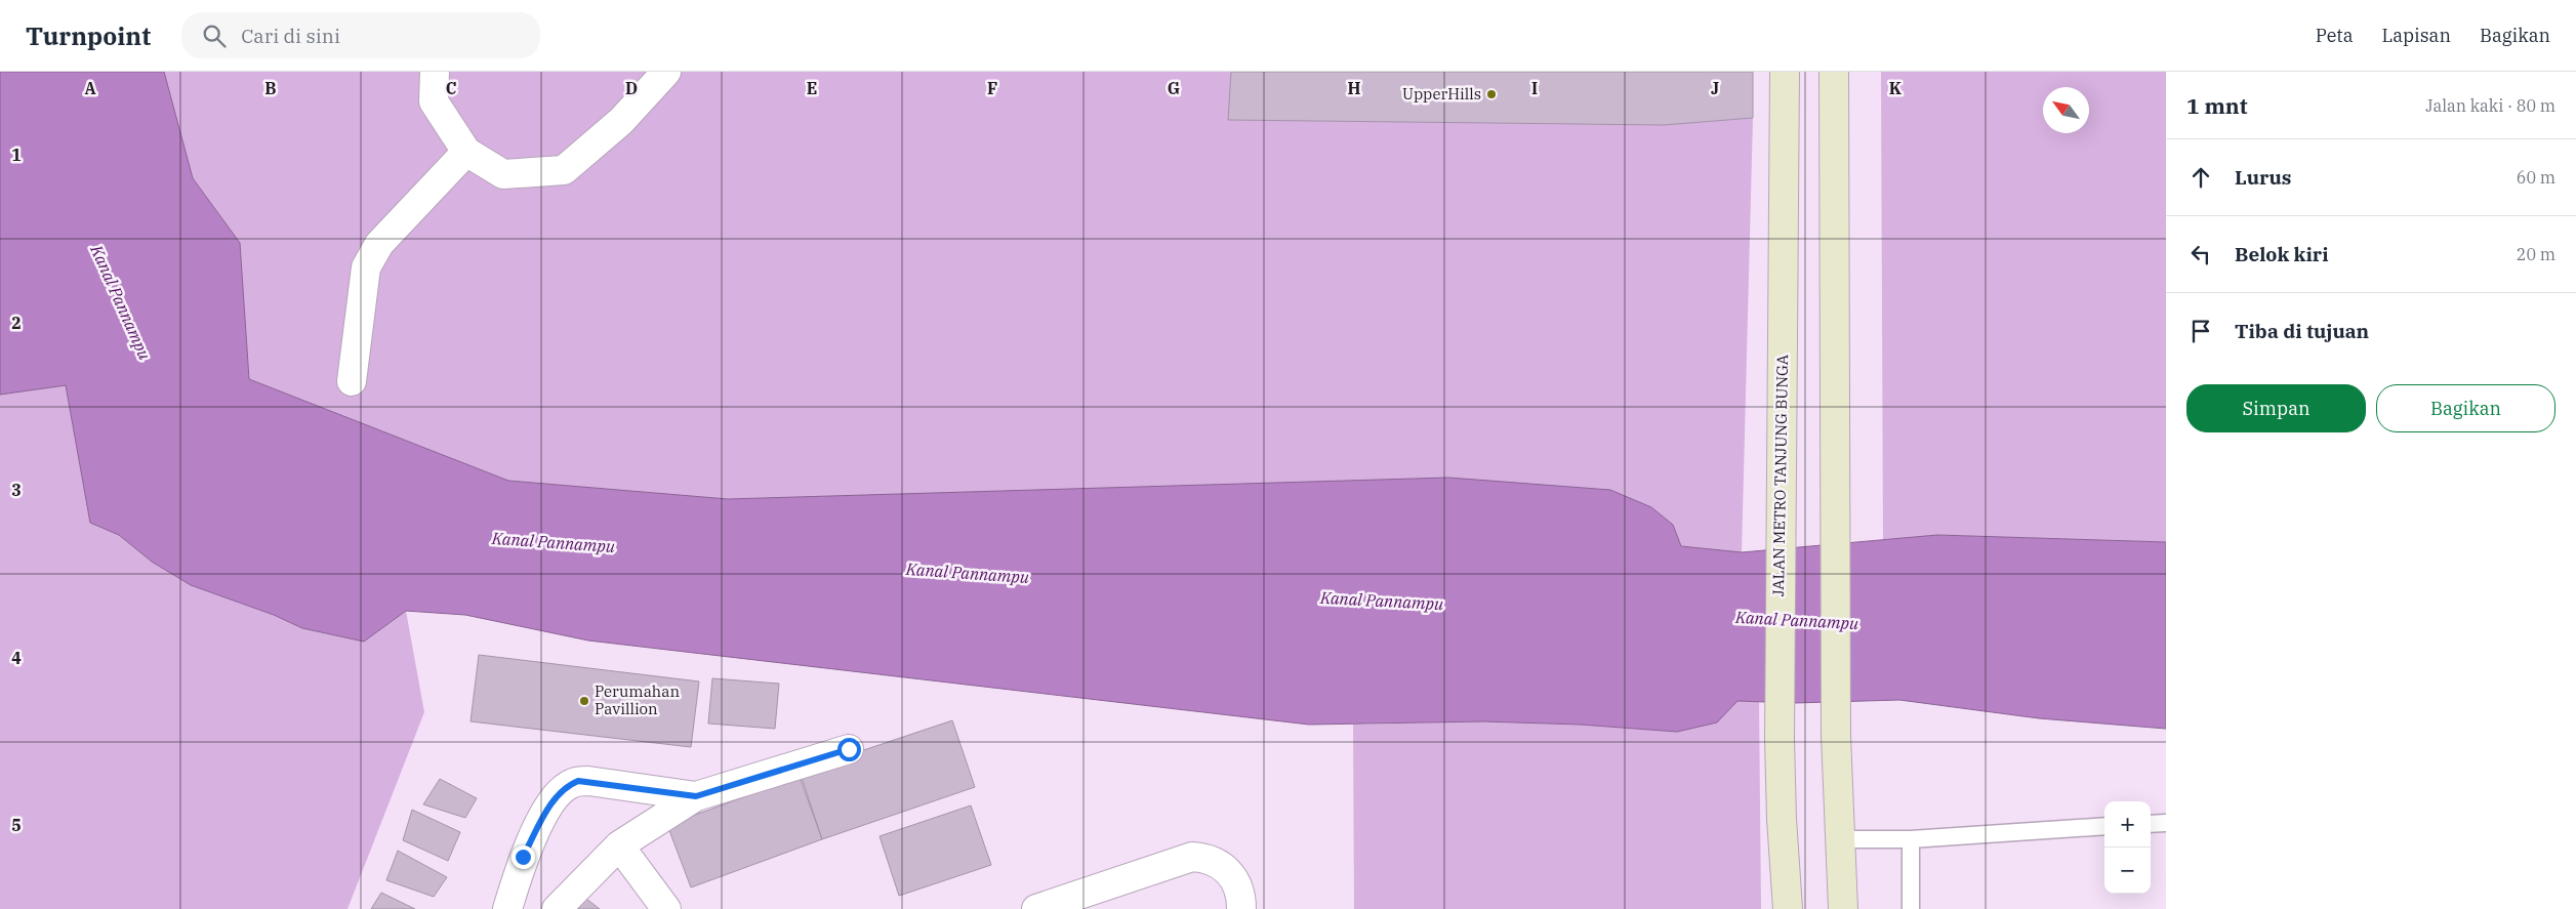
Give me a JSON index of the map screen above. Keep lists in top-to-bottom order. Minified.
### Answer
{"streets":{"main road":["JALAN METRO TANJUNG BUNGA"]},"water":["Kanal Pannampu"],"places":["UpperHills","Perumahan Pavillion"],"north":"top left","page":{"header":"Turnpoint","search":"Cari di sini","nav":["Peta","Lapisan","Bagikan"],"heading":["1 mnt","Jalan kaki · 80 m"],"list":[["Lurus","60 m"],["Belok kiri","20 m"],"Tiba di tujuan"],"buttons":["Simpan","Bagikan"],"map_buttons":["+","−"]},"grid":{"columns":["A","B","C","D","E","F","G","H","I","J","K"],"rows":["1","2","3","4","5"]}}
